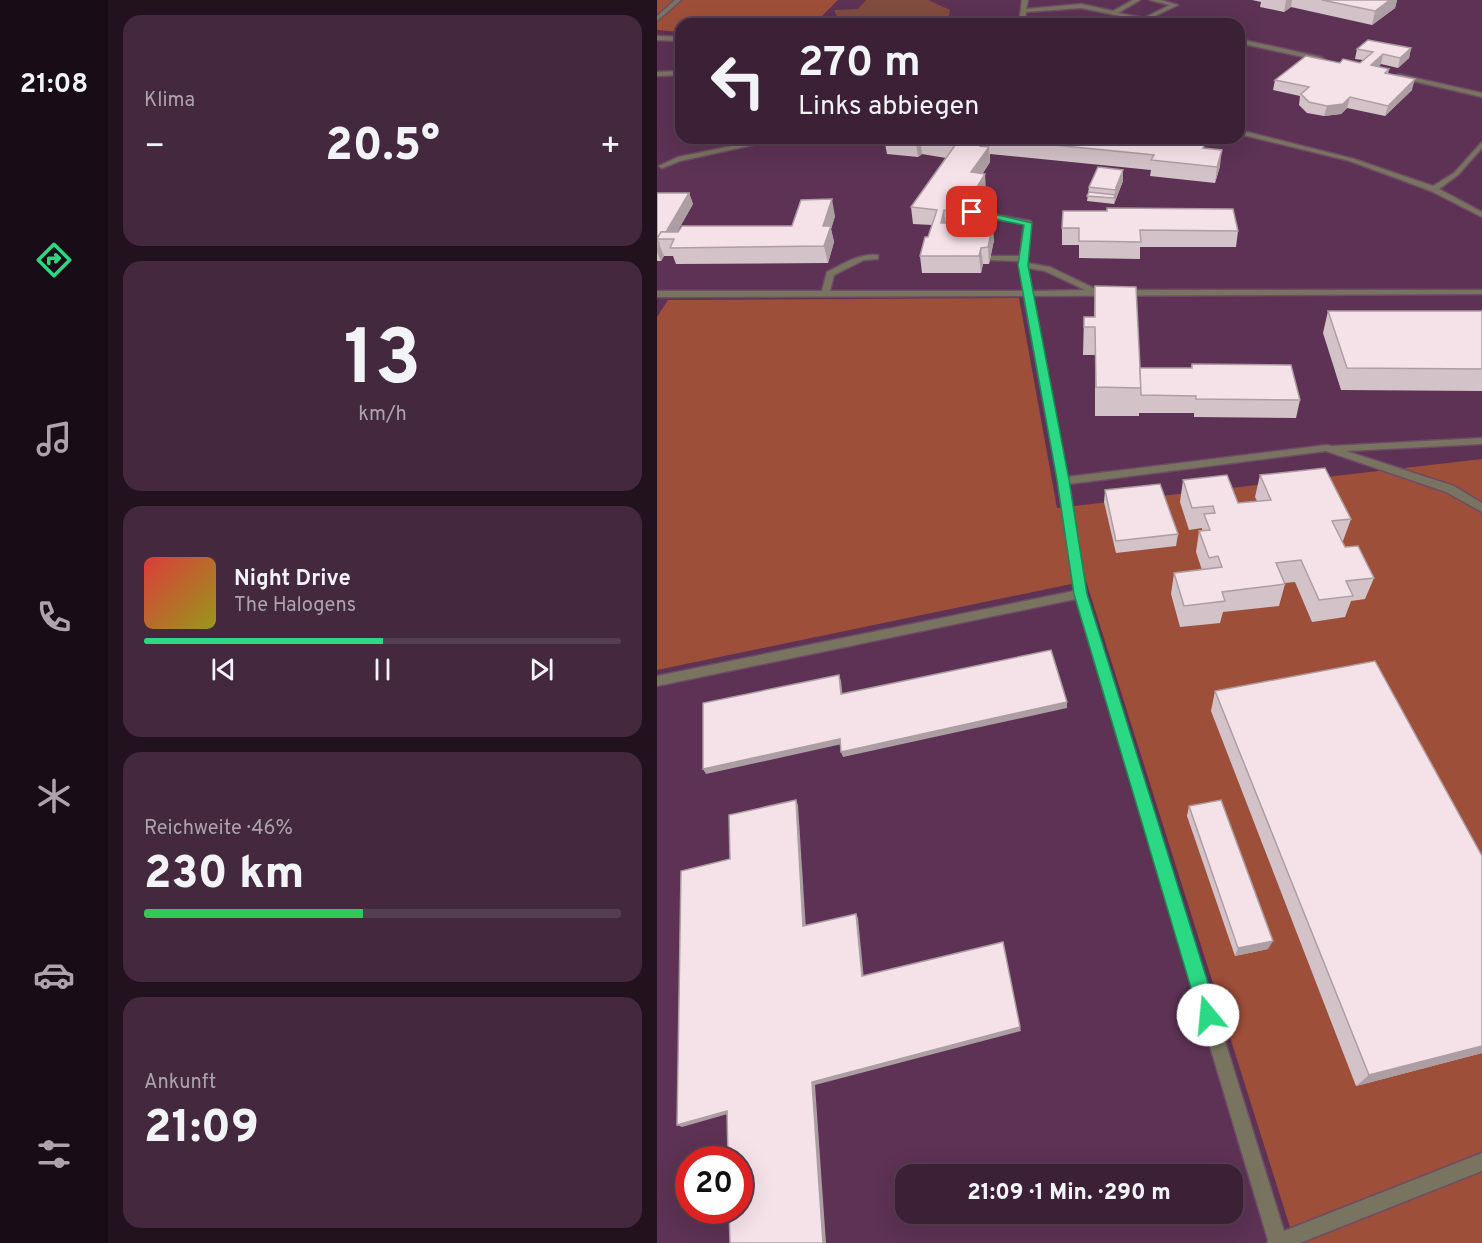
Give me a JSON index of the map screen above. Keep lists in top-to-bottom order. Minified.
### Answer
{"page":{"tabs":"21:08","tile":["Klima",["13","km/h"],["Reichweite · 46%","230 km"],["Ankunft","21:09"]],"turn":["270 m","Links abbiegen"],"heat":["−","20.5°","+"],"song":["Night Drive","The Halogens"],"limit":"20","trip":"21:09 · 1 Min. · 290 m"}}
